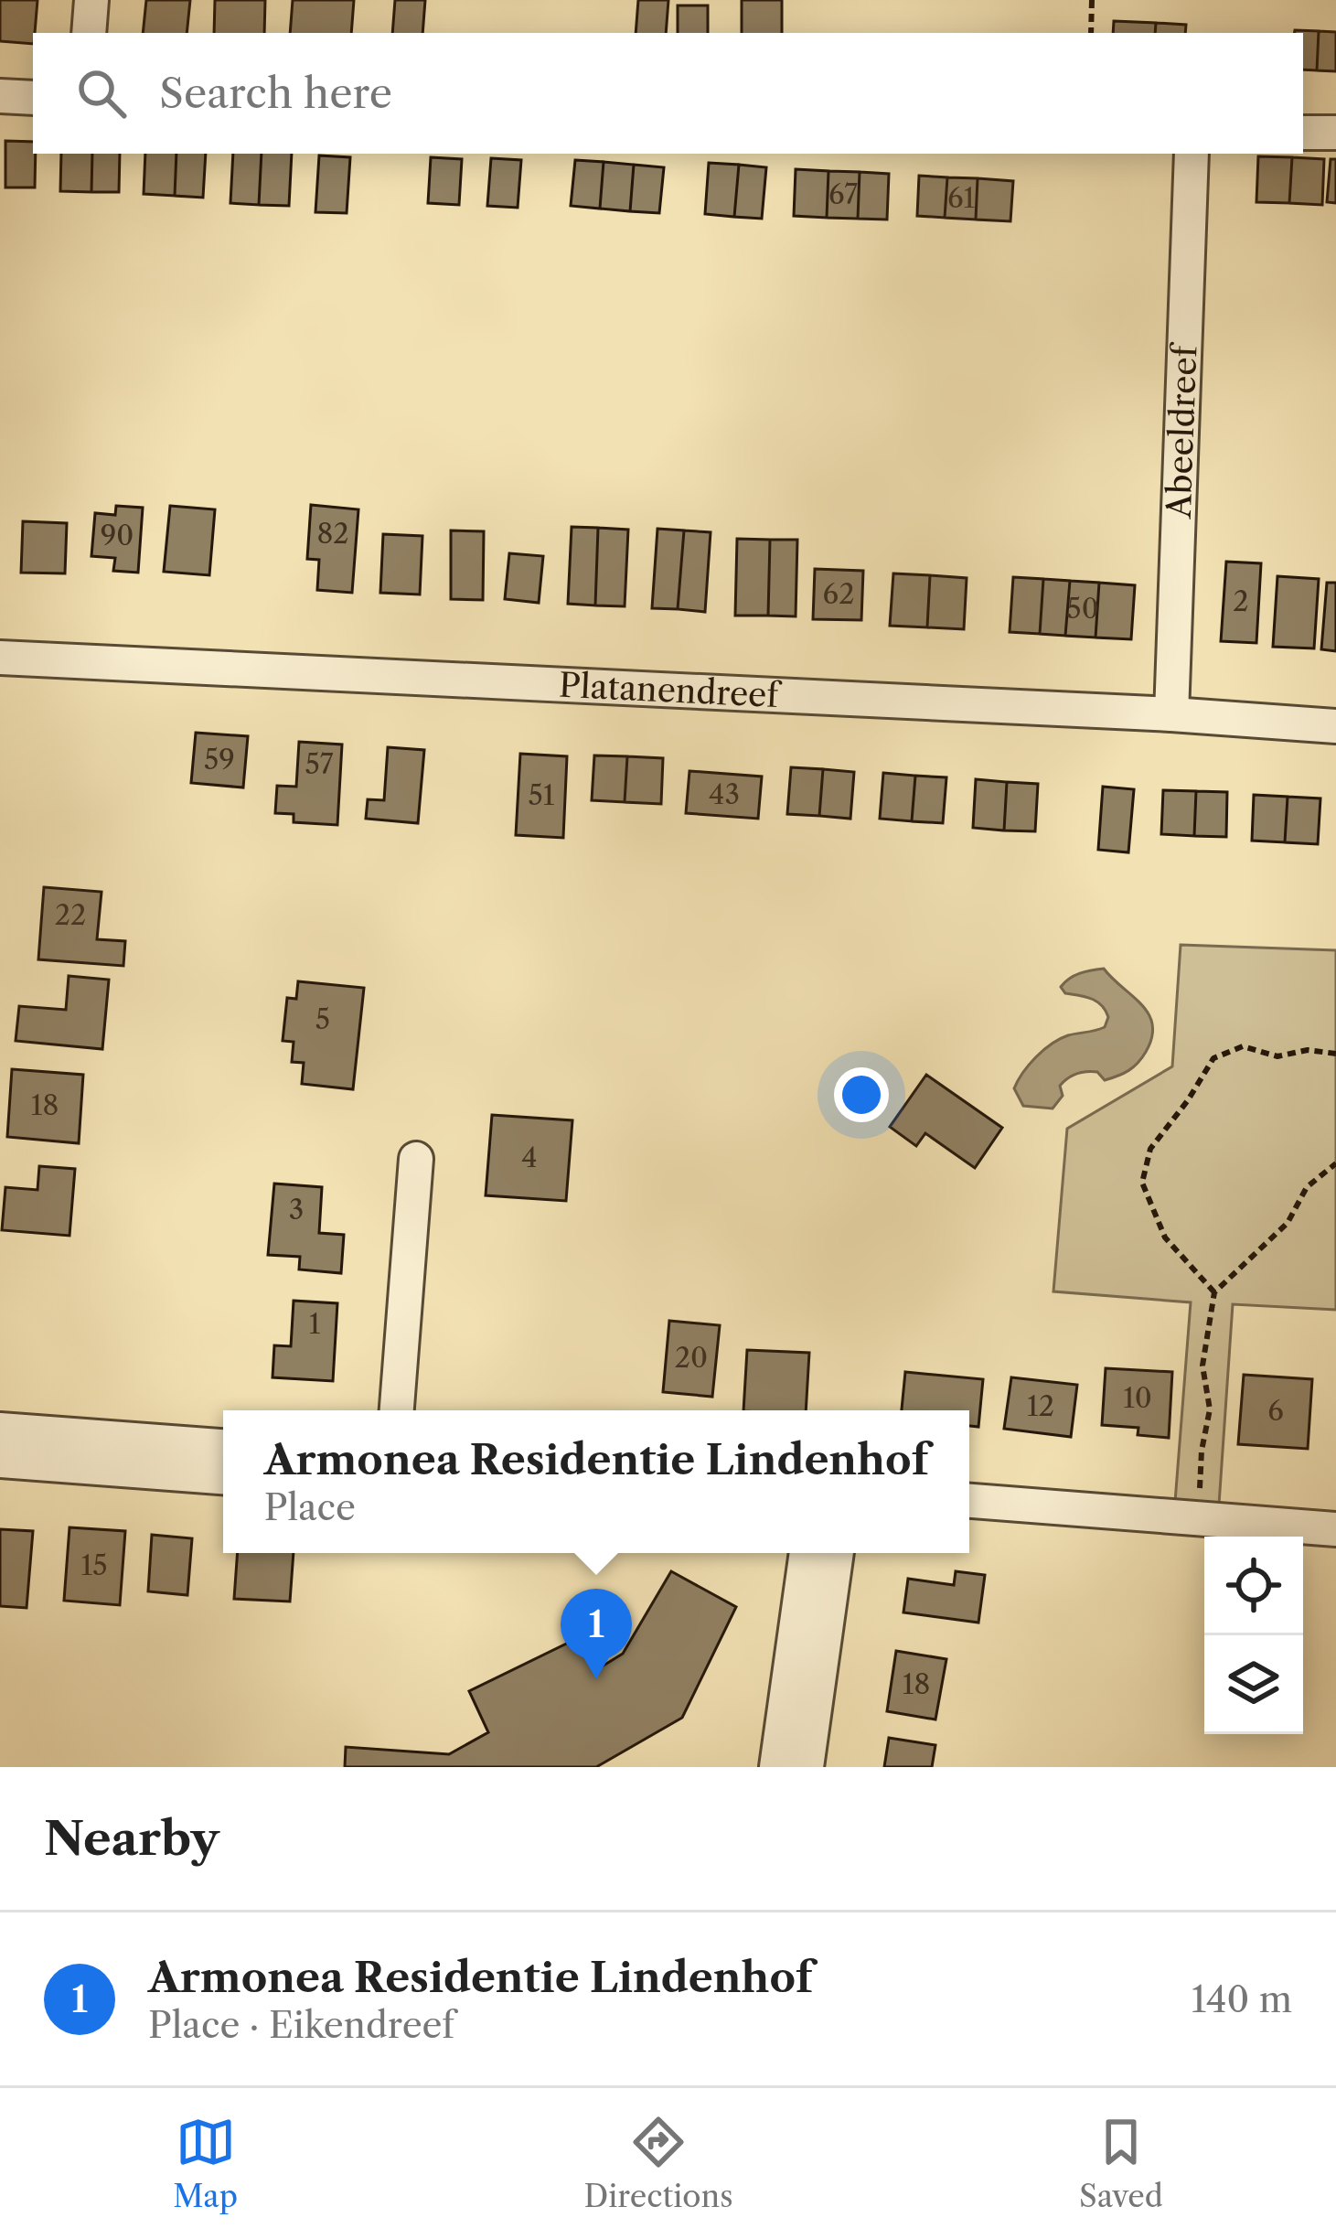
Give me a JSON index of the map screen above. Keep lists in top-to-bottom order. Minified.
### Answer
{"streets":{"street":["Abeeldreef","Platanendreef"]},"crossings":[["Abeeldreef","Platanendreef"]],"house_numbers":["67","61","82","90","62","2","50","59","57","43","51","22","5","18","4","3","1","20","10","12","6","15","18"],"page":{"search":"Search here","popup":["Armonea Residentie Lindenhof","Place"],"pins":"1","heading":"Nearby","list":[{"mark":"1","name":"Armonea Residentie Lindenhof","note":"Place · Eikendreef","value":"140 m"}],"nav":["Map","Directions","Saved"]}}
